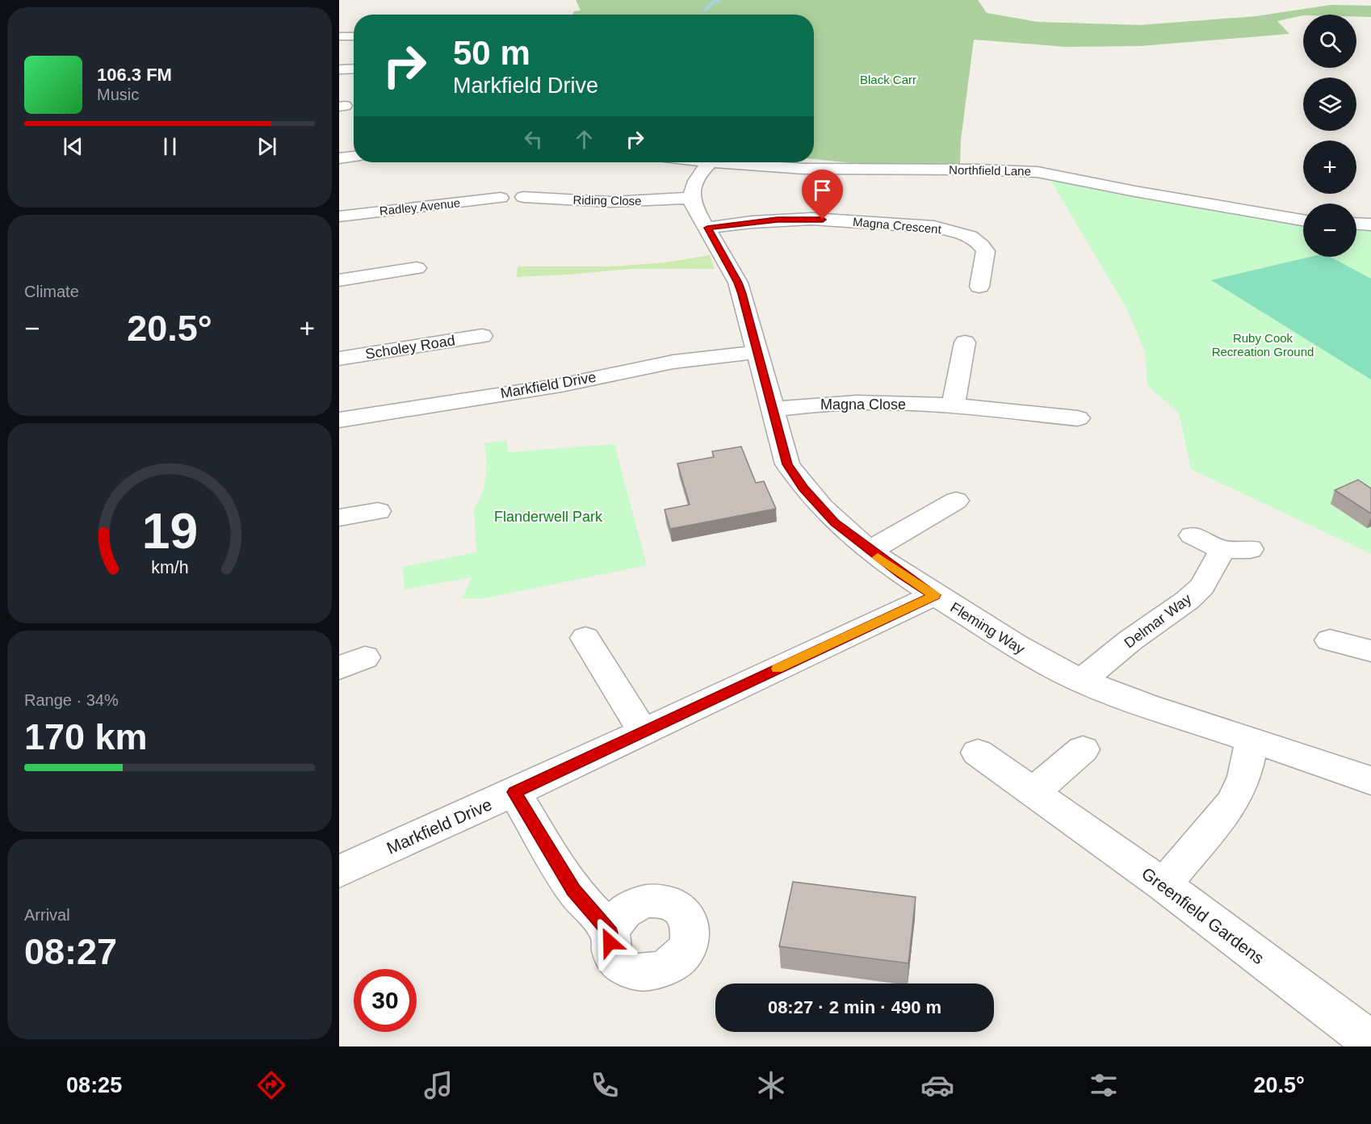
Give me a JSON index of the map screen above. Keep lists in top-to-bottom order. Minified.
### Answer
{"streets":{"street":["Northfield Lane","Riding Close","Radley Avenue","Magna Crescent","Scholey Road","Markfield Drive","Magna Close","Delmar Way","Fleming Way","Greenfield Gardens"]},"crossings":[["Riding Close","Fleming Way"],["Magna Crescent","Fleming Way"],["Markfield Drive","Fleming Way"],["Magna Close","Fleming Way"],["Delmar Way","Fleming Way"]],"parks":["Black Carr","Ruby Cook Recreation Ground","Flanderwell Park"],"page":{"map_buttons":["+","−"],"turn":["50 m","Markfield Drive"],"song":["106.3 FM","Music"],"tile":["Climate",["Range · 34%","170 km"],["Arrival","08:27"]],"heat":["−","20.5°","+"],"limit":"30","trip":"08:27 · 2 min · 490 m","tabs":["08:25","20.5°"],"gauge":["19","km/h"]}}
